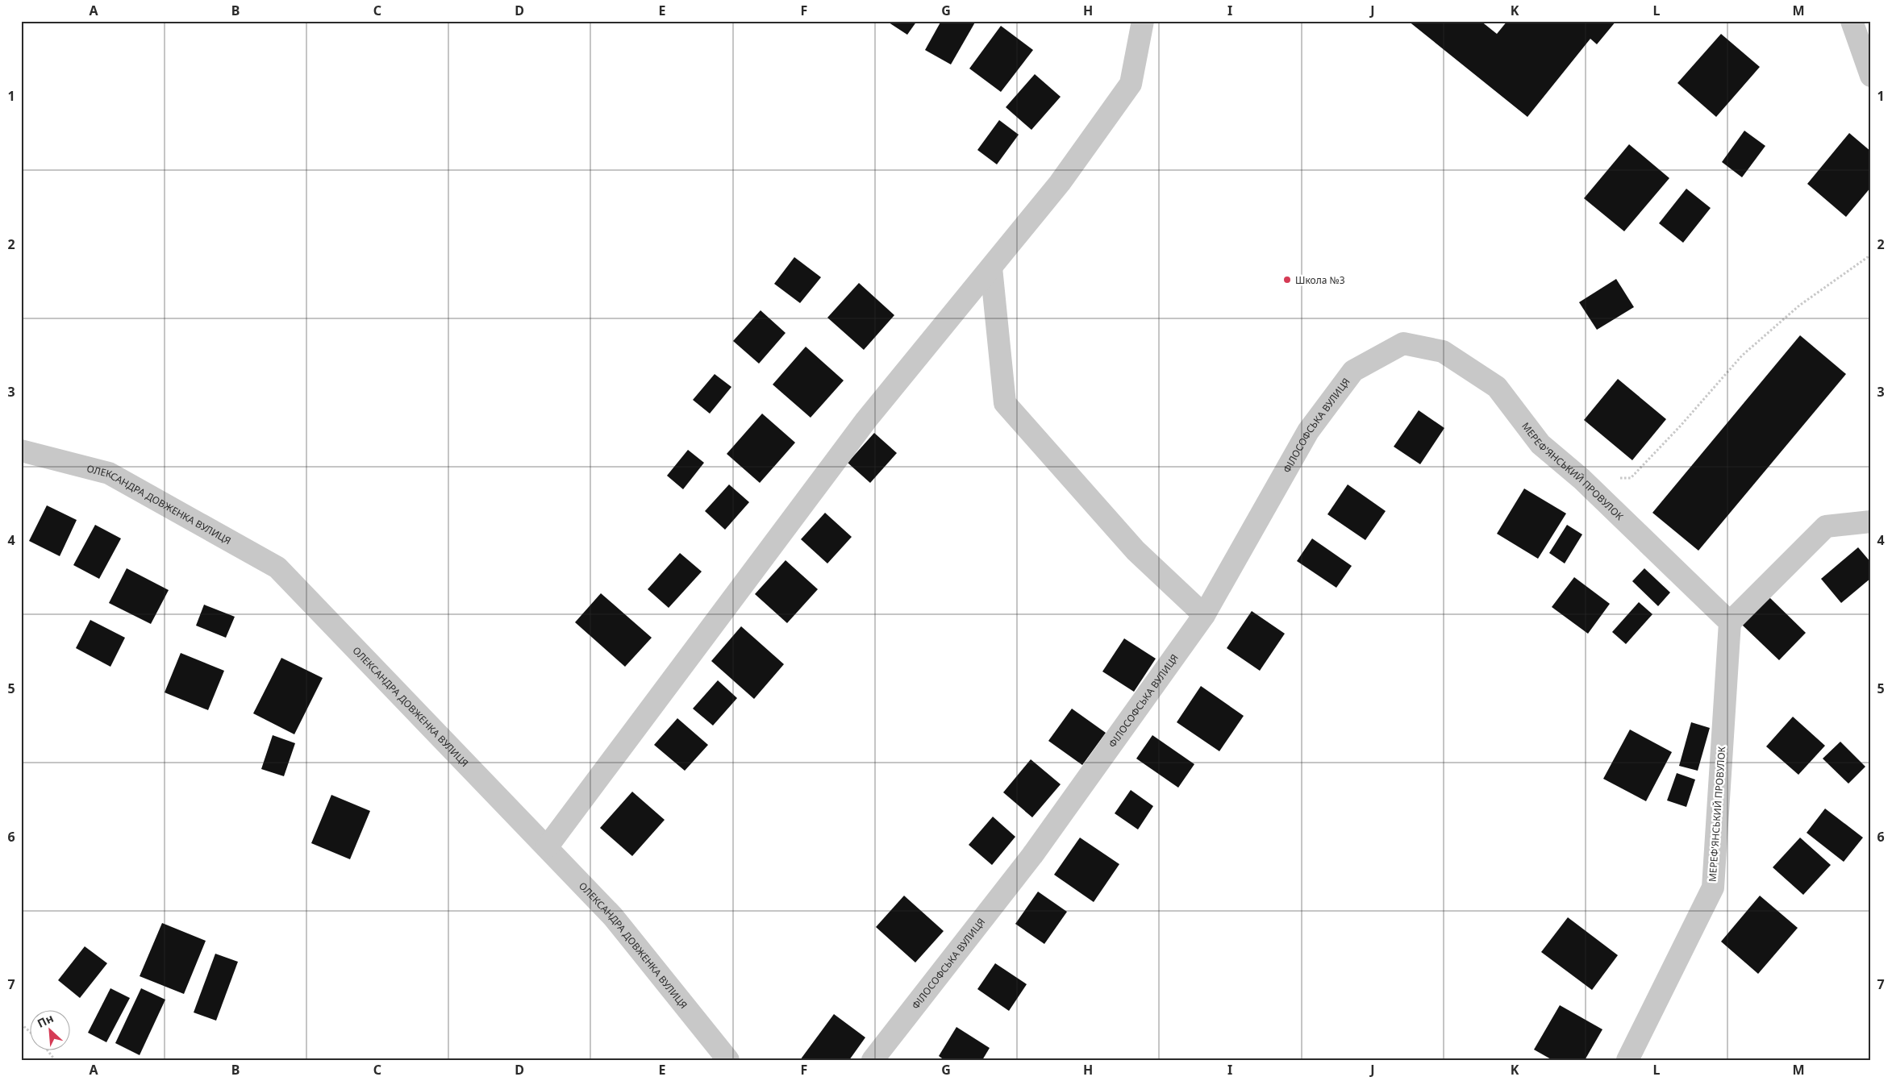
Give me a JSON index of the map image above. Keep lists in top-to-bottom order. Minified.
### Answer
{"streets":{"street":["ФІЛОСОФСЬКА ВУЛИЦЯ","МЕРЕФ'ЯНСЬКИЙ ПРОВУЛОК","ОЛЕКСАНДРА ДОВЖЕНКА ВУЛИЦЯ"]},"crossings":[["ФІЛОСОФСЬКА ВУЛИЦЯ","МЕРЕФ'ЯНСЬКИЙ ПРОВУЛОК"]],"places":["Школа №3"],"north":"top left","grid":{"columns":["A","B","C","D","E","F","G","H","I","J","K","L","M"],"rows":["1","2","3","4","5","6","7"]}}
